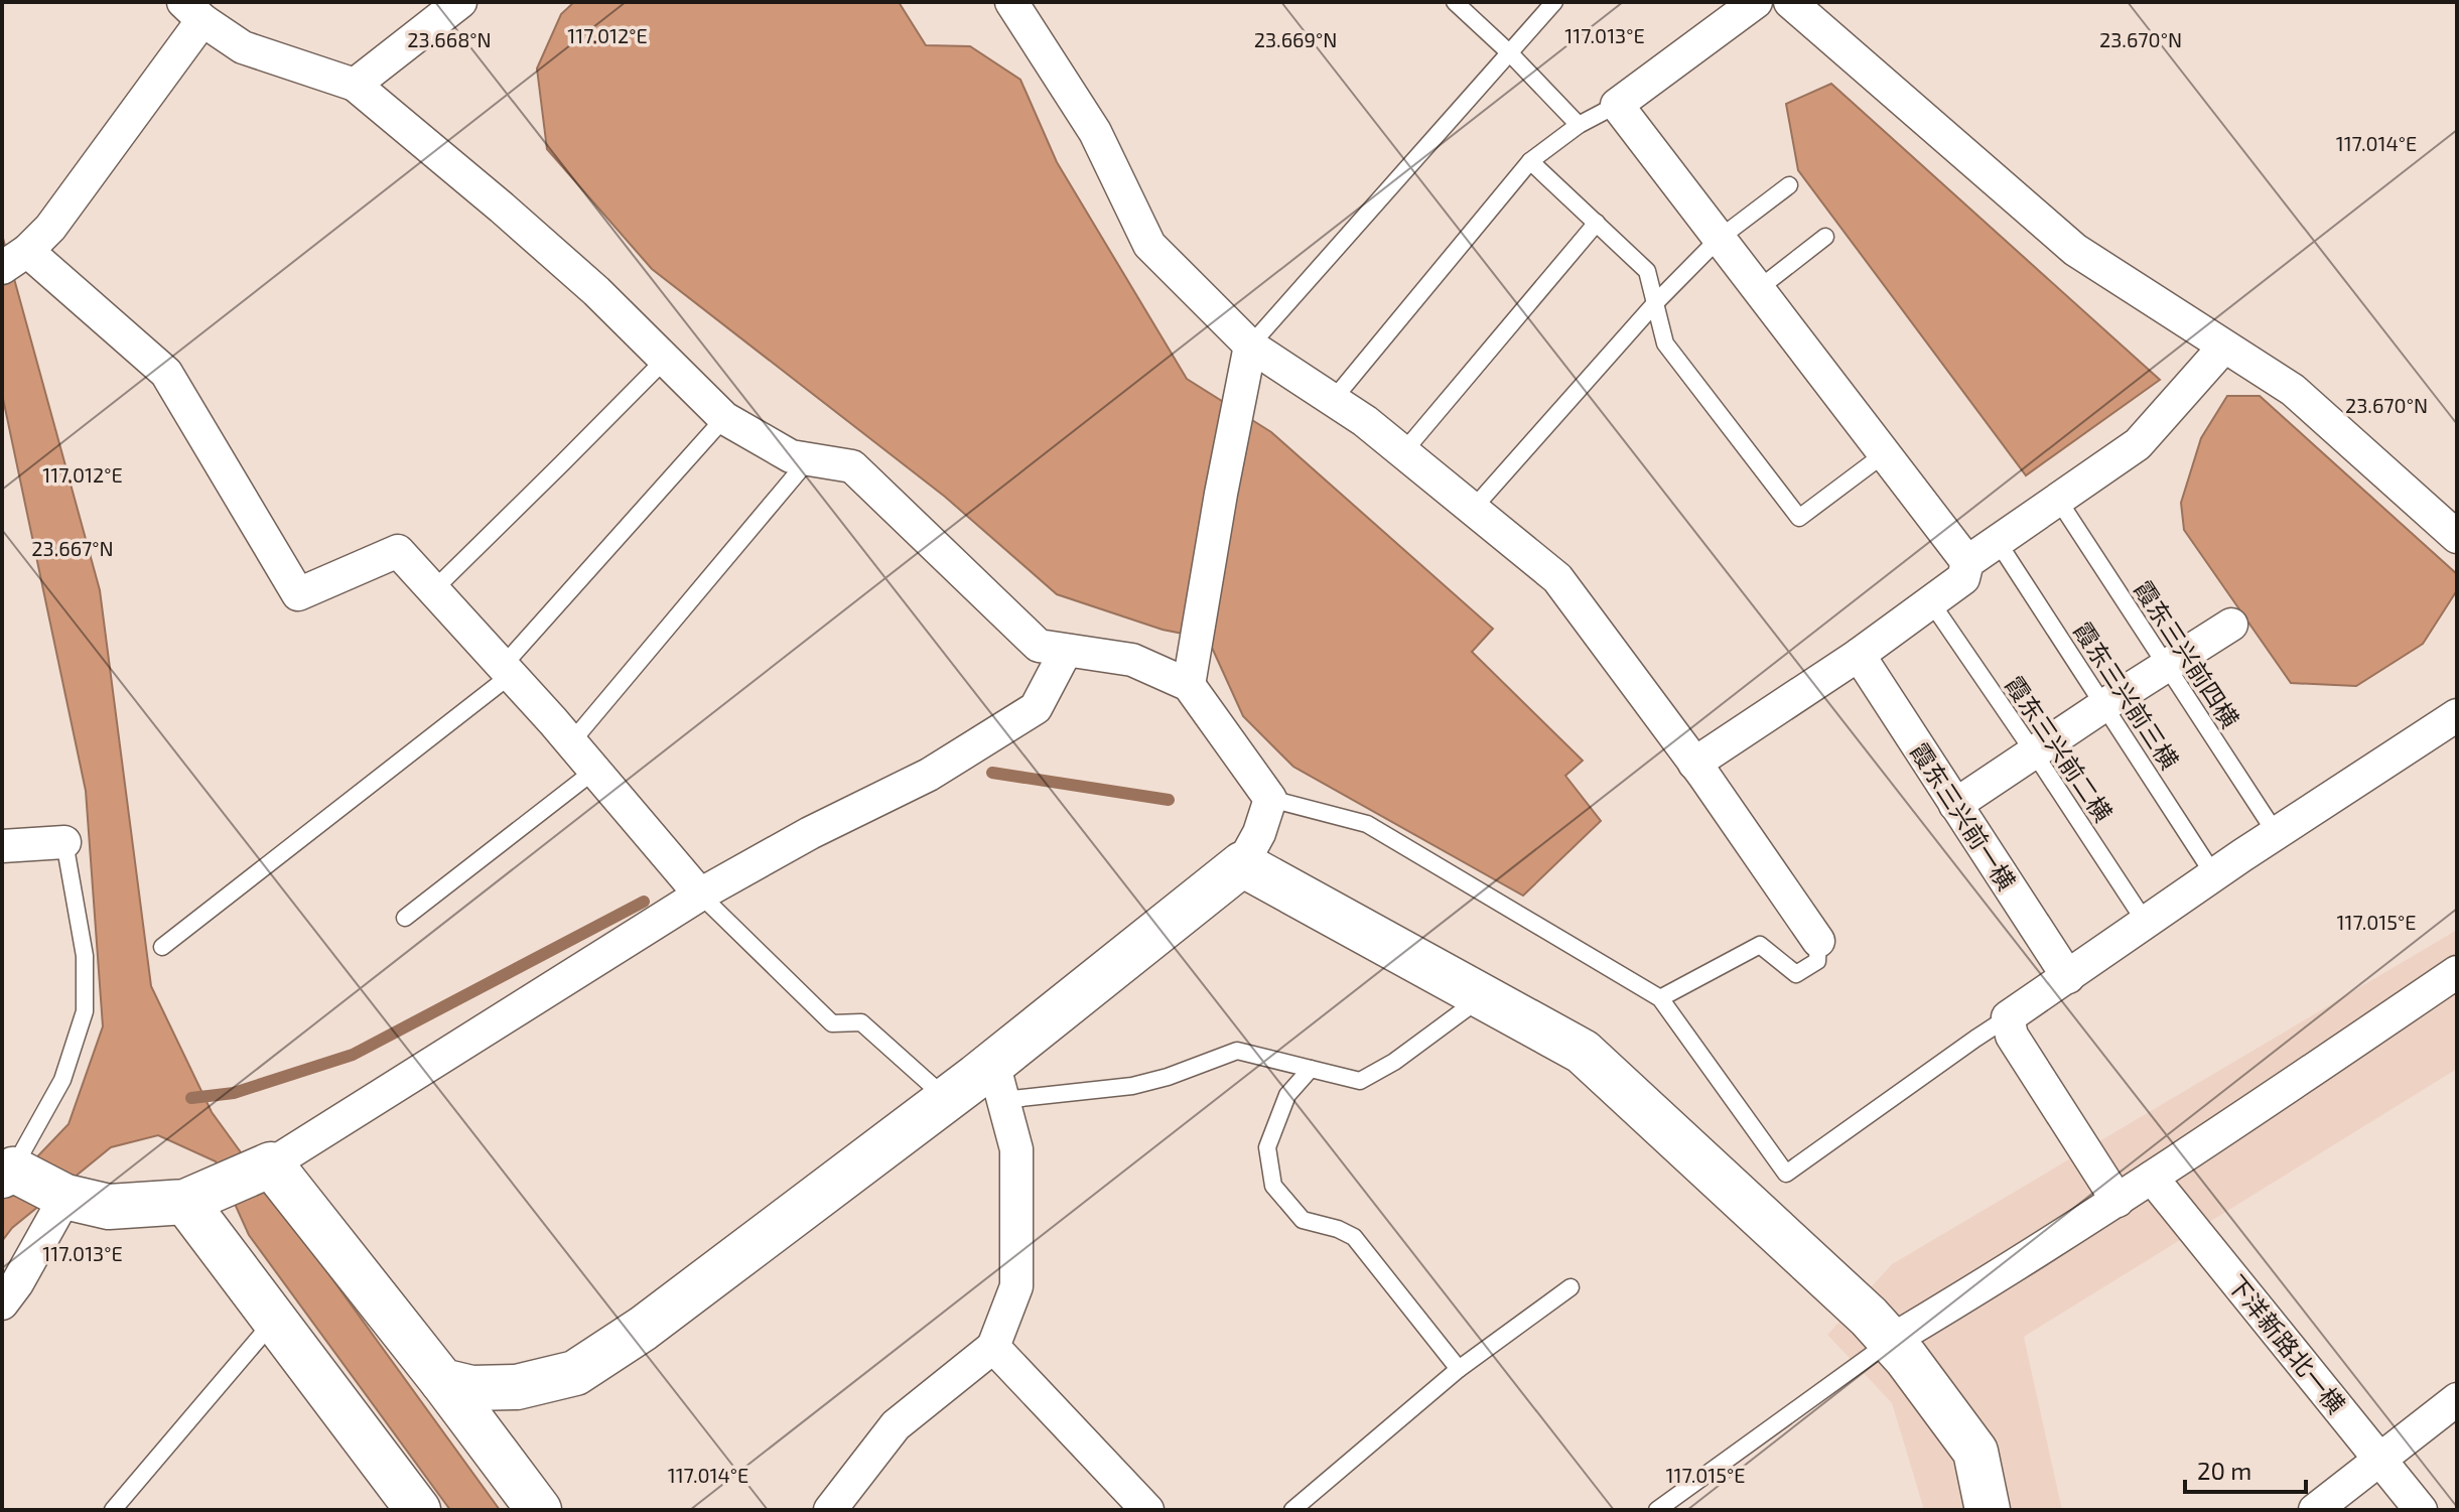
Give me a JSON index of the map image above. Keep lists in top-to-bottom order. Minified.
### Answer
{"streets":{"street":["霞东三兴前一横","下洋新路北一横"],"lane":["霞东三兴前四横","霞东三兴前三横","霞东三兴前二横"]},"scale_bar":"20 m","coordinates":["117.012°E","117.013°E","23.668°N","23.670°N","23.669°N","117.014°E","23.667°N","117.015°E"]}
